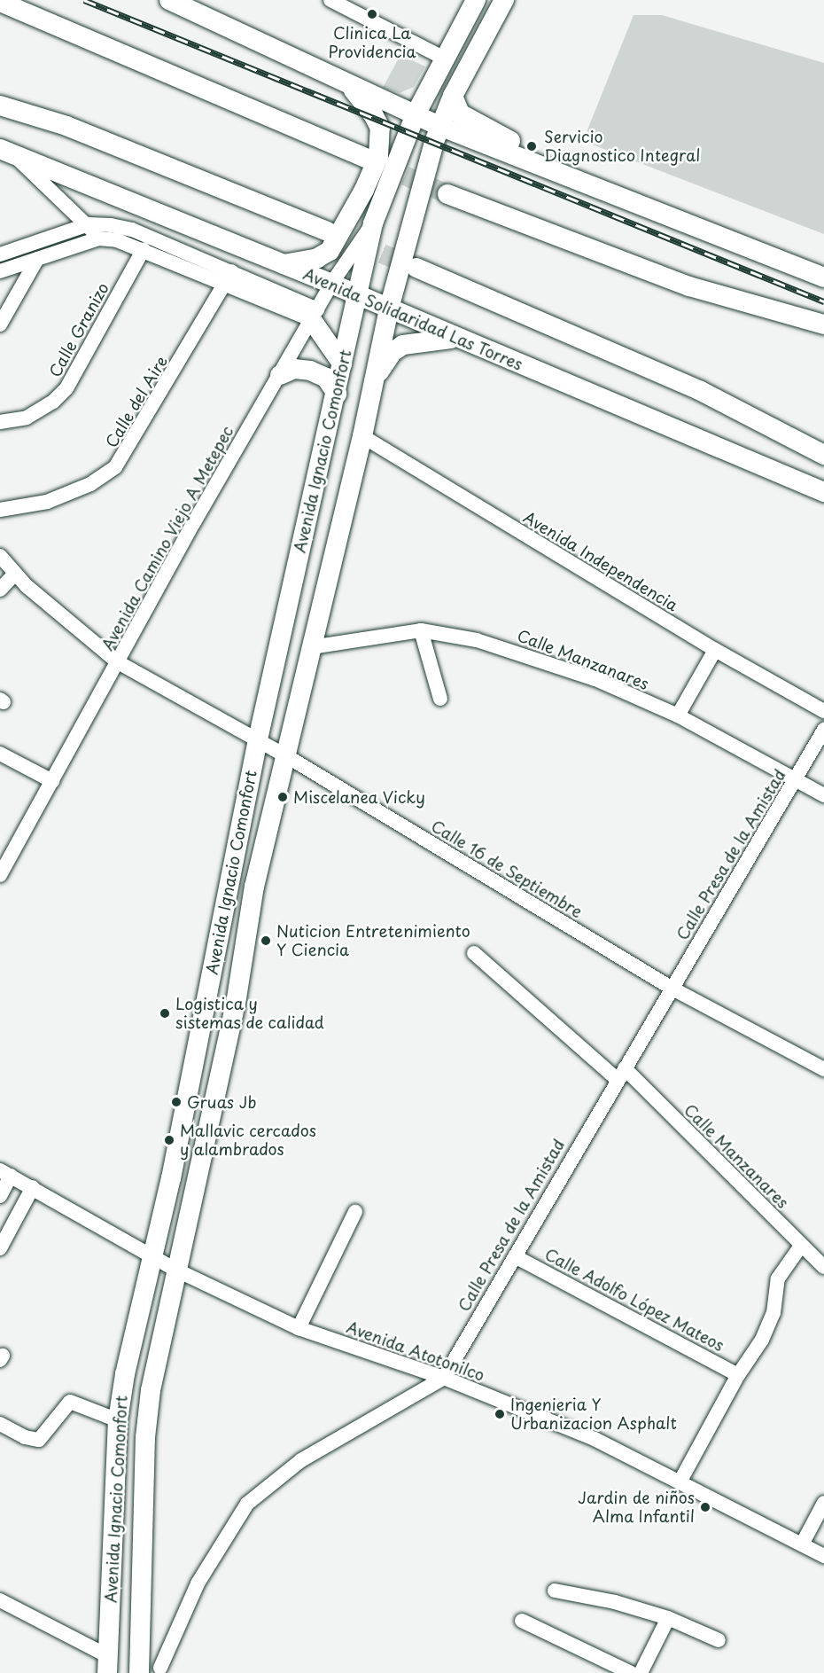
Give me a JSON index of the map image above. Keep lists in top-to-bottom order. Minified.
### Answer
{"streets":{"main road":["Avenida Solidaridad Las Torres","Avenida Ignacio Comonfort"],"street":["Calle Granizo","Calle del Aire","Avenida Camino Viejo A Metepec","Avenida Independencia","Calle Manzanares","Calle Presa de la Amistad","Calle 16 de Septiembre","Calle Adolfo López Mateos","Avenida Atotonilco"]},"crossings":[["Avenida Solidaridad Las Torres","Avenida Ignacio Comonfort"],["Avenida Solidaridad Las Torres","Avenida Camino Viejo A Metepec"],["Avenida Ignacio Comonfort","Avenida Camino Viejo A Metepec"],["Avenida Ignacio Comonfort","Avenida Independencia"],["Avenida Ignacio Comonfort","Calle Manzanares"],["Avenida Ignacio Comonfort","Calle 16 de Septiembre"],["Avenida Ignacio Comonfort","Avenida Atotonilco"],["Avenida Camino Viejo A Metepec","Calle 16 de Septiembre"],["Calle Manzanares","Calle Presa de la Amistad"],["Calle Presa de la Amistad","Calle 16 de Septiembre"],["Calle Presa de la Amistad","Calle Adolfo López Mateos"],["Calle Presa de la Amistad","Avenida Atotonilco"]],"places":["Clinica La Providencia","Servicio Diagnostico Integral","Miscelanea Vicky","Nuticion Entretenimiento Y Ciencia","Logistica y sistemas de calidad","Gruas Jb","Mallavic cercados y alambrados","Ingenieria Y Urbanizacion Asphalt","Jardin de niños Alma Infantil"]}
